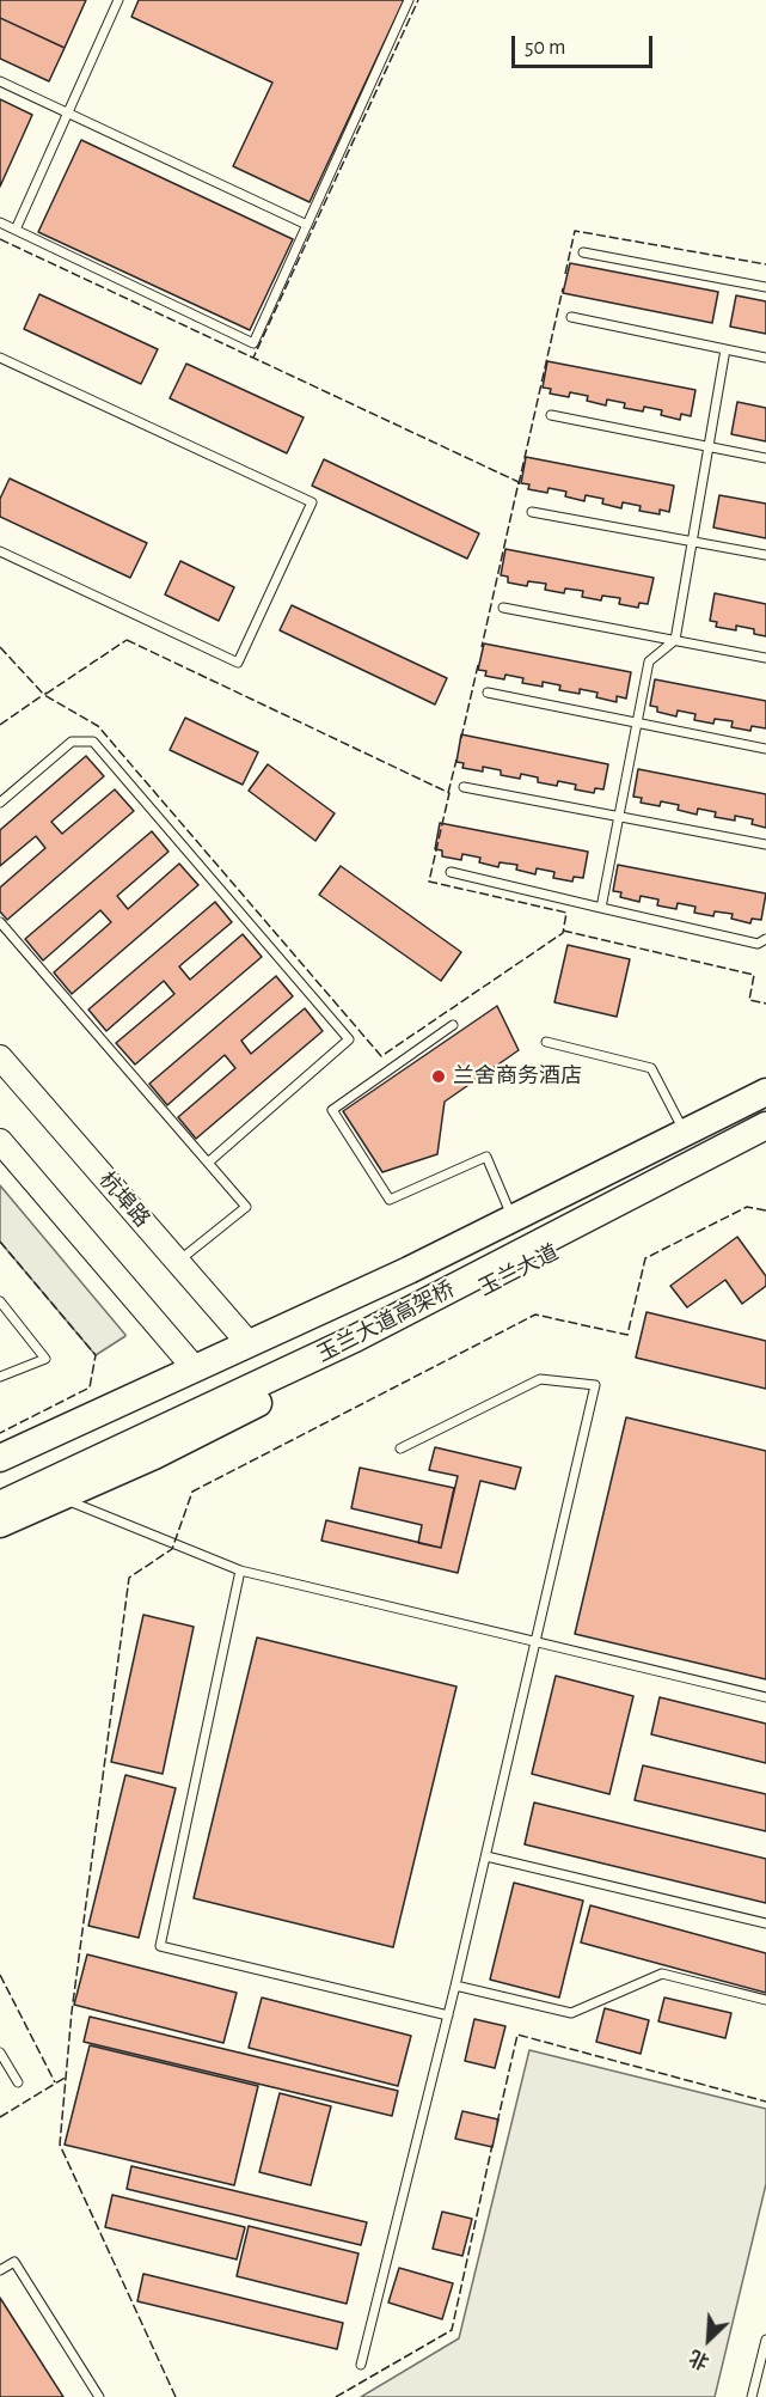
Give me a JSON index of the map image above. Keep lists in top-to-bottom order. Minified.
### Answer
{"streets":{"main road":["杭埠路","玉兰大道","玉兰大道高架桥"]},"places":["兰舍商务酒店"],"scale_bar":"50 m","north":"bottom left"}
